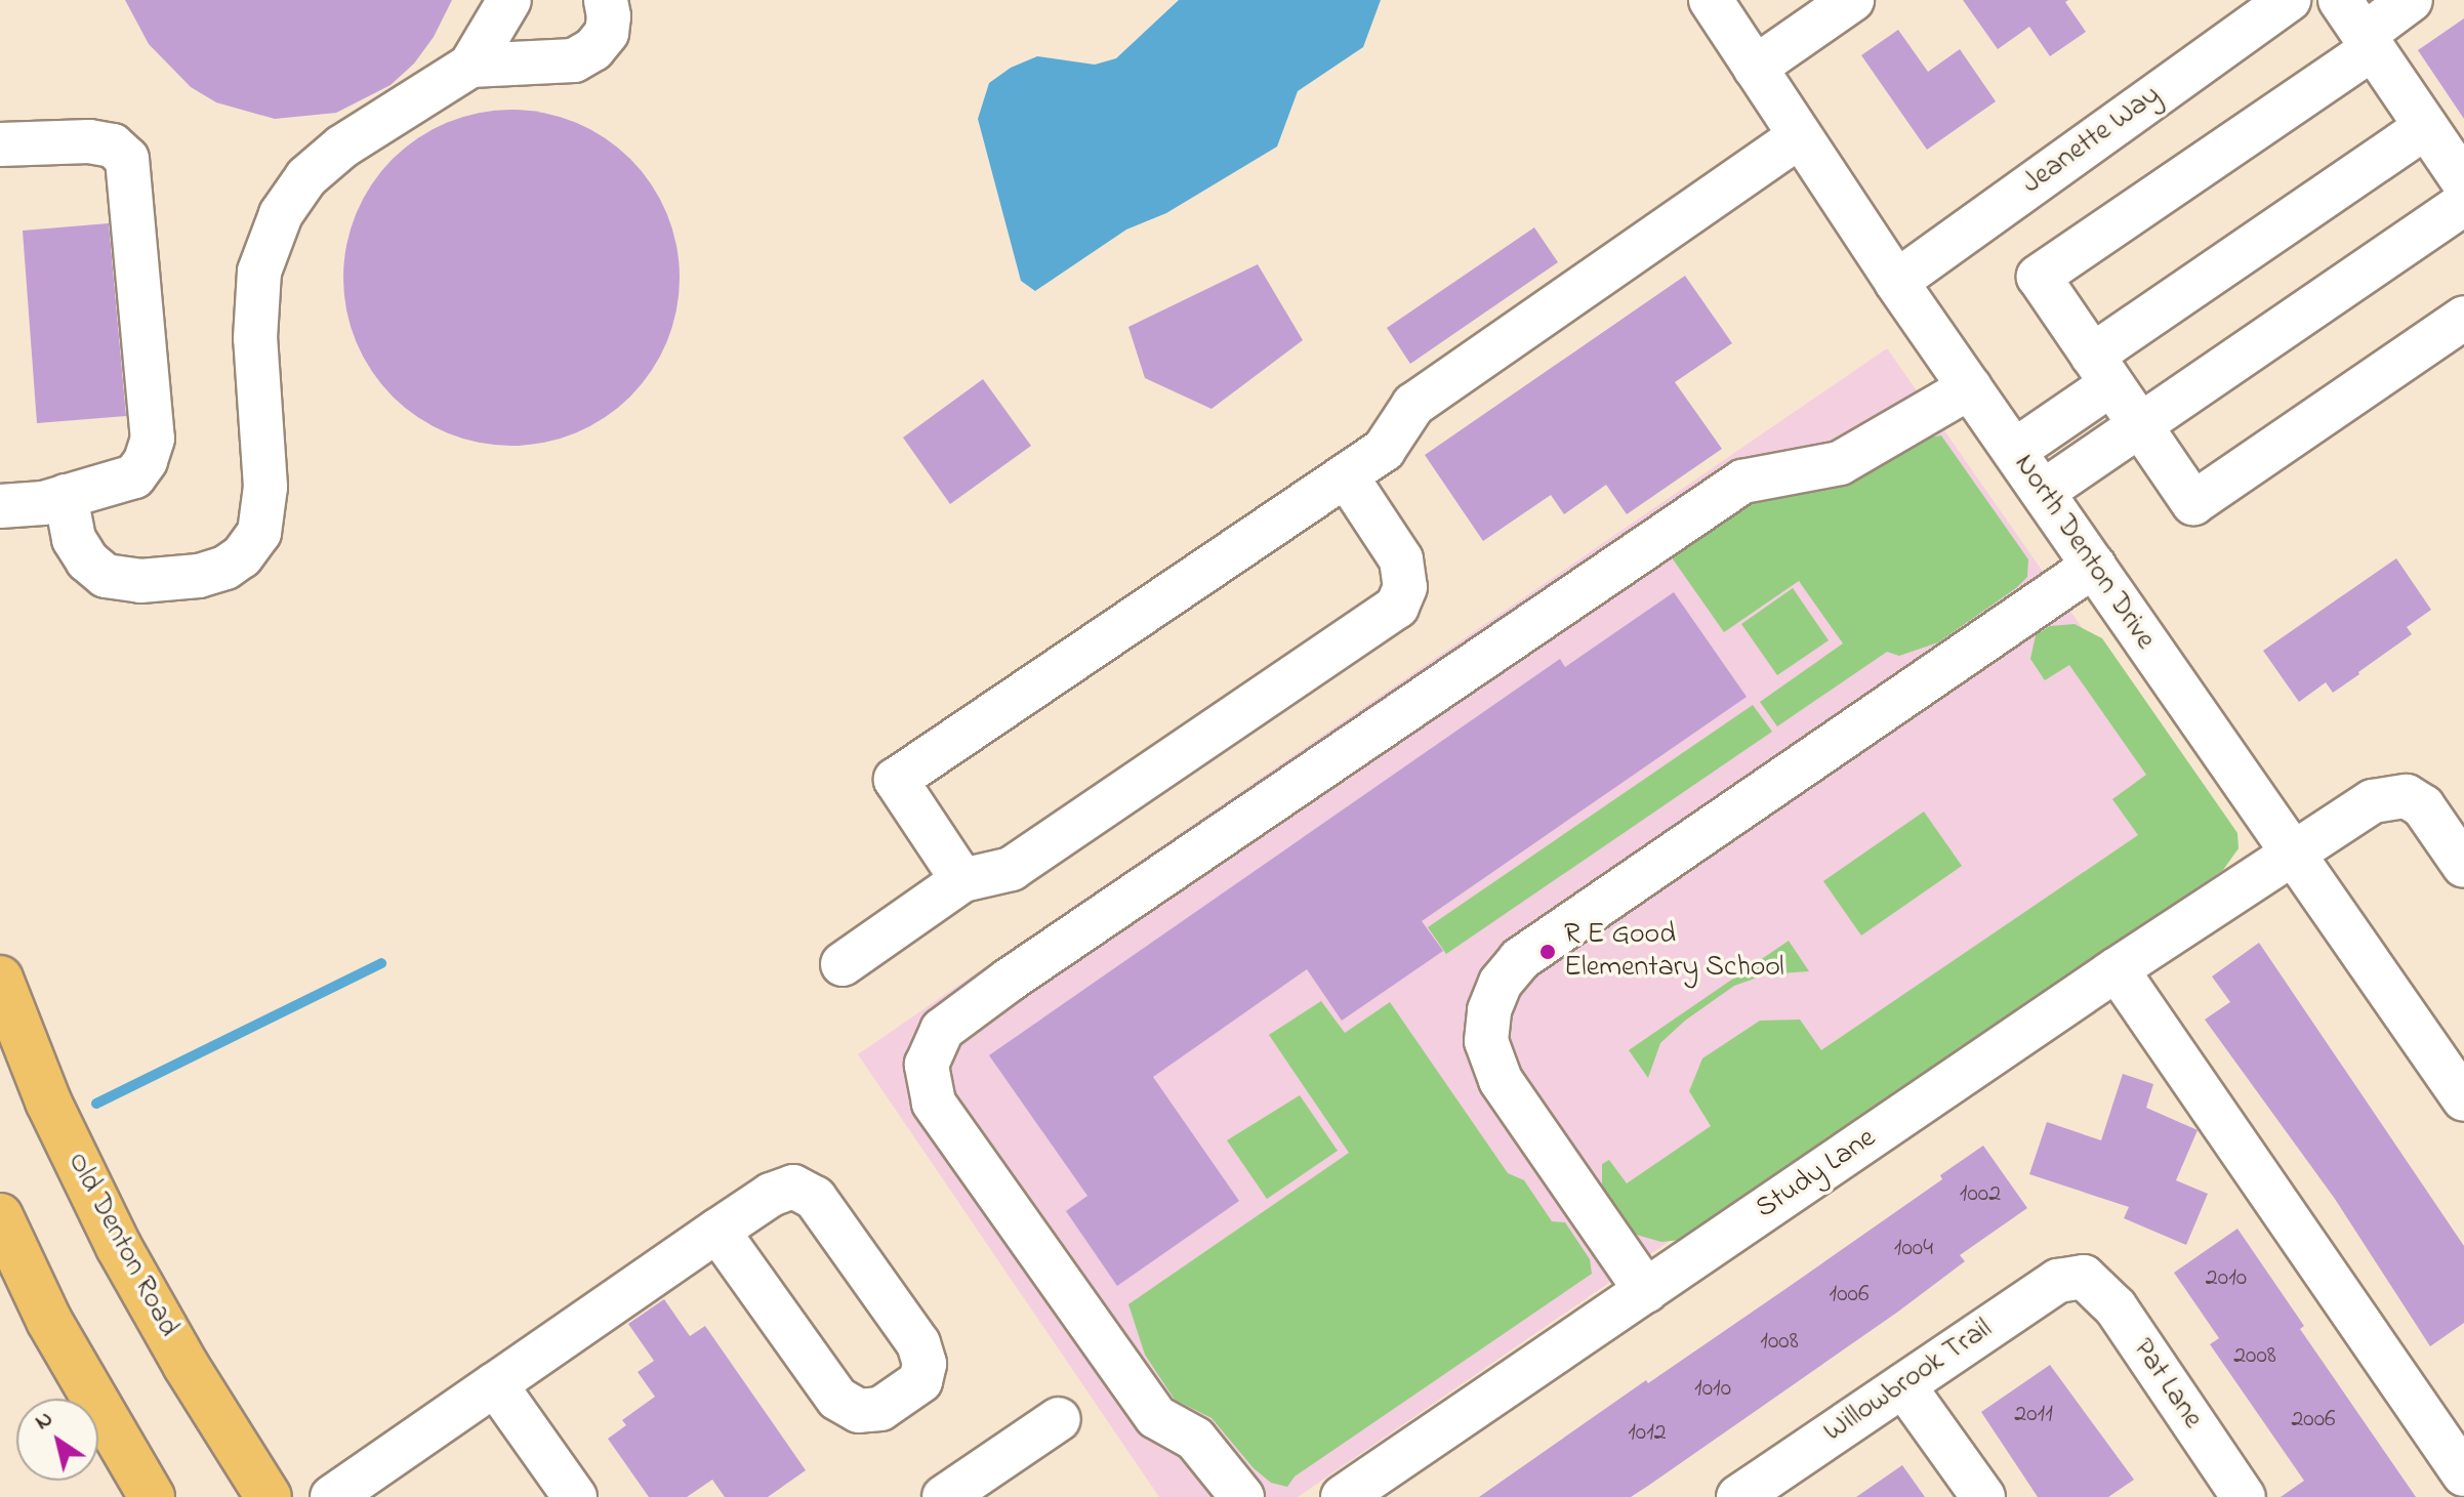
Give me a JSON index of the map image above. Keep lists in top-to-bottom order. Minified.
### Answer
{"streets":{"main road":["Old Denton Road"],"street":["Jeanette Way","North Denton Drive","Study Lane","Willowbrook Trail","Pat Lane"]},"crossings":[["Jeanette Way","North Denton Drive"],["North Denton Drive","Study Lane"],["Willowbrook Trail","Pat Lane"]],"places":["R E Good Elementary School"],"house_numbers":["1002","1004","2010","1006","1008","2008","1010","2011","2006","1012"],"north":"top left"}
